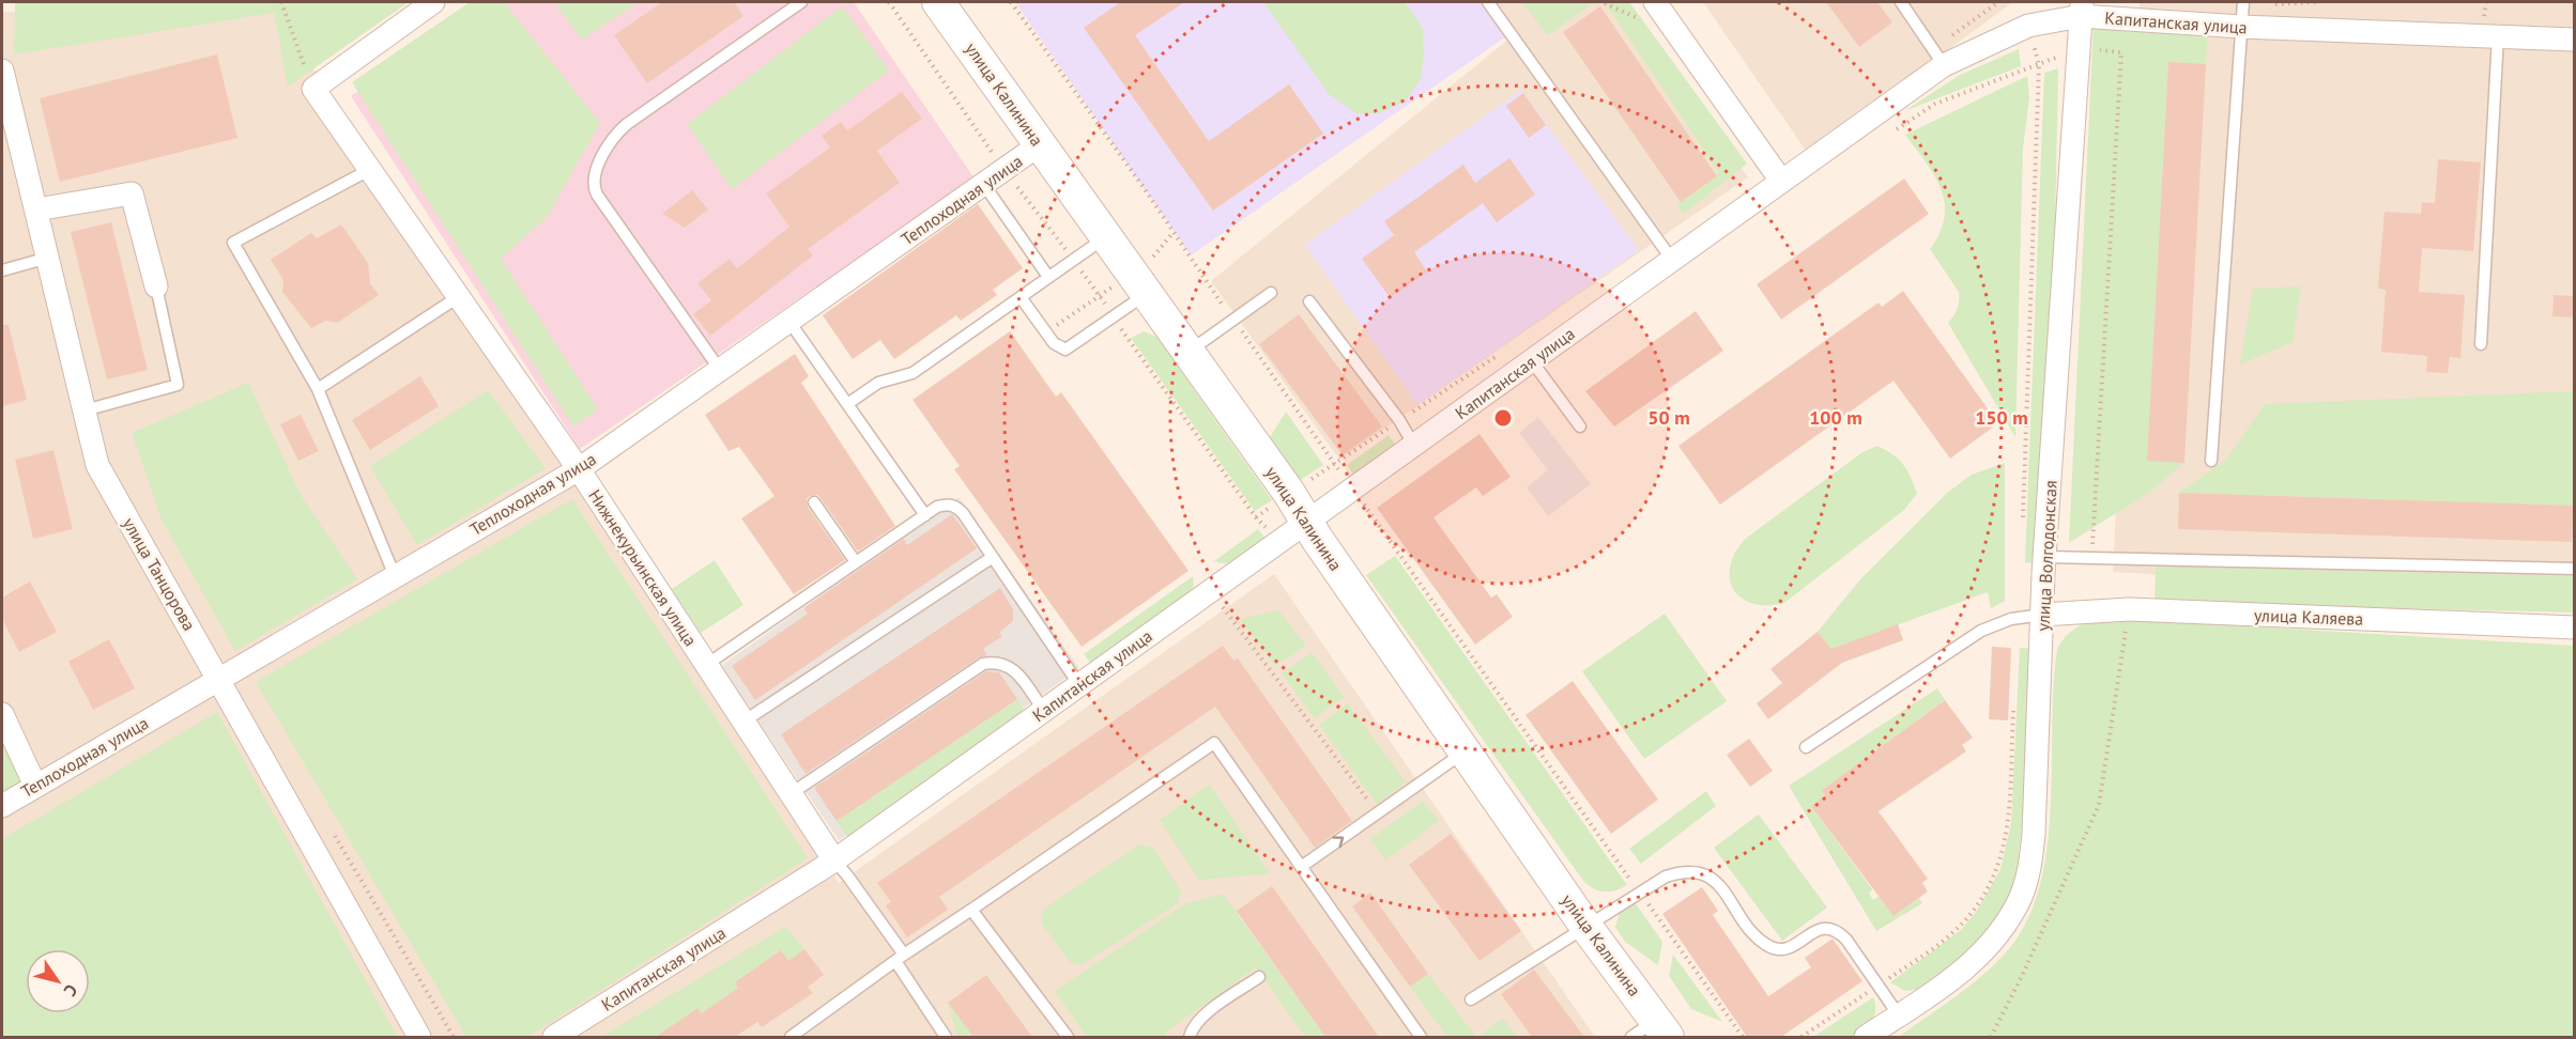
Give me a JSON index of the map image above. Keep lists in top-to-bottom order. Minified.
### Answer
{"streets":{"main road":["улица Калинина"],"street":["Капитанская улица","Теплоходная улица","улица Волгодонская","Нижнекурьинская улица","улица Танцорова","улица Каляева"]},"crossings":[["Капитанская улица","улица Калинина"],["Капитанская улица","улица Волгодонская"],["Капитанская улица","Нижнекурьинская улица"],["улица Калинина","Теплоходная улица"],["Теплоходная улица","Нижнекурьинская улица"],["Теплоходная улица","улица Танцорова"],["улица Волгодонская","улица Каляева"]],"north":"bottom right","rings":["50 m","100 m","150 m"]}
